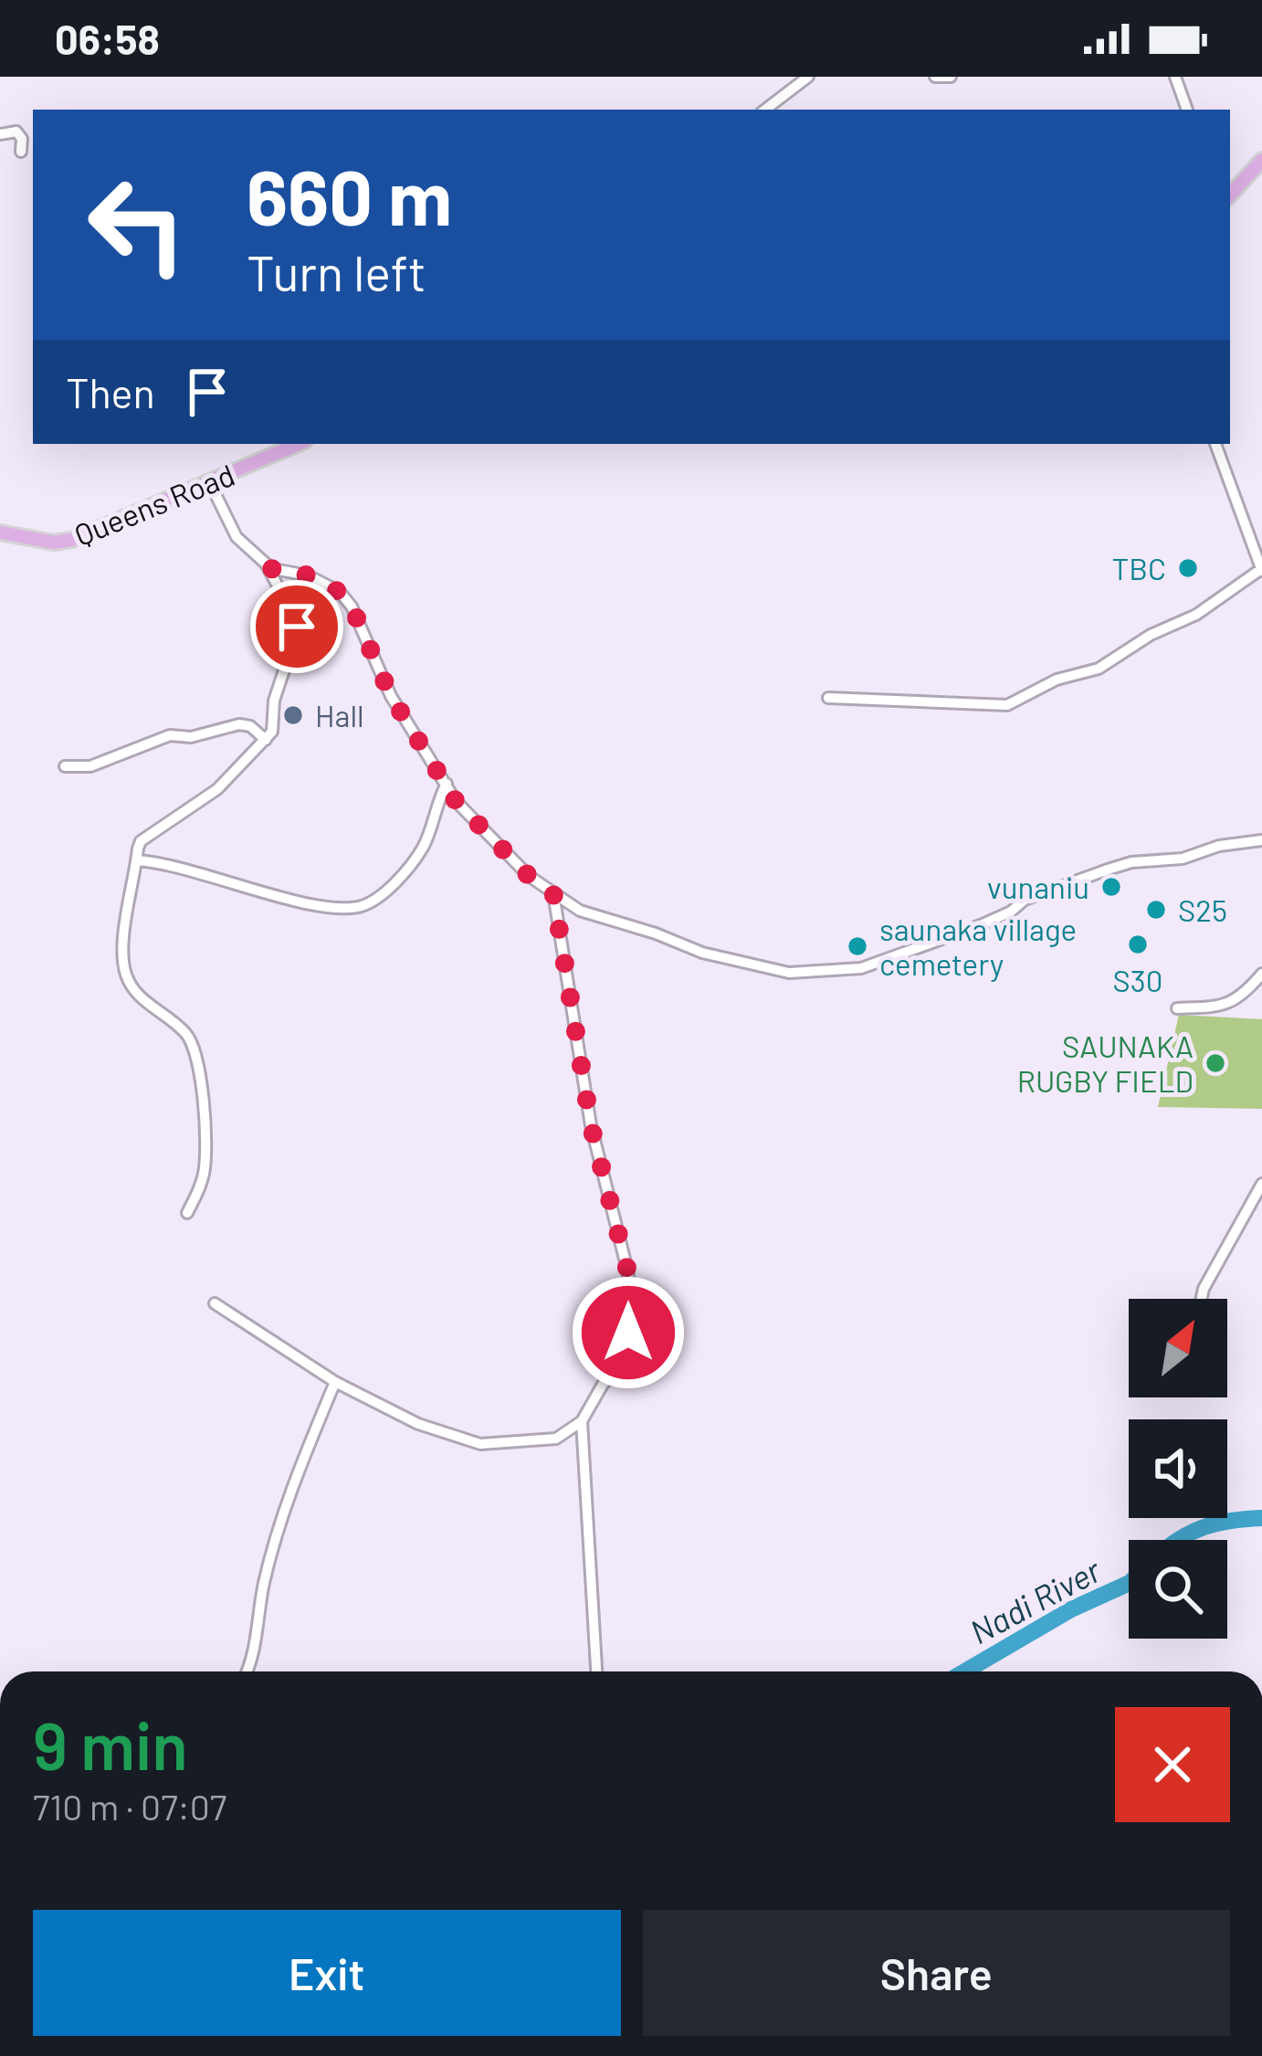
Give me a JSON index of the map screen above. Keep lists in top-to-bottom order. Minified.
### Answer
{"streets":{"main road":["Queens Road"]},"water":["Nadi River"],"places":["TBC","Hall","vunaniu","S25","S30","saunaka village cemetery","SAUNAKA RUGBY FIELD"],"north":"top right","page":{"status":"06:58","turn":["660 m","Turn left"],"then":"Then","heading":["9 min","710 m · 07:07"],"buttons":["Exit","Share"]}}
